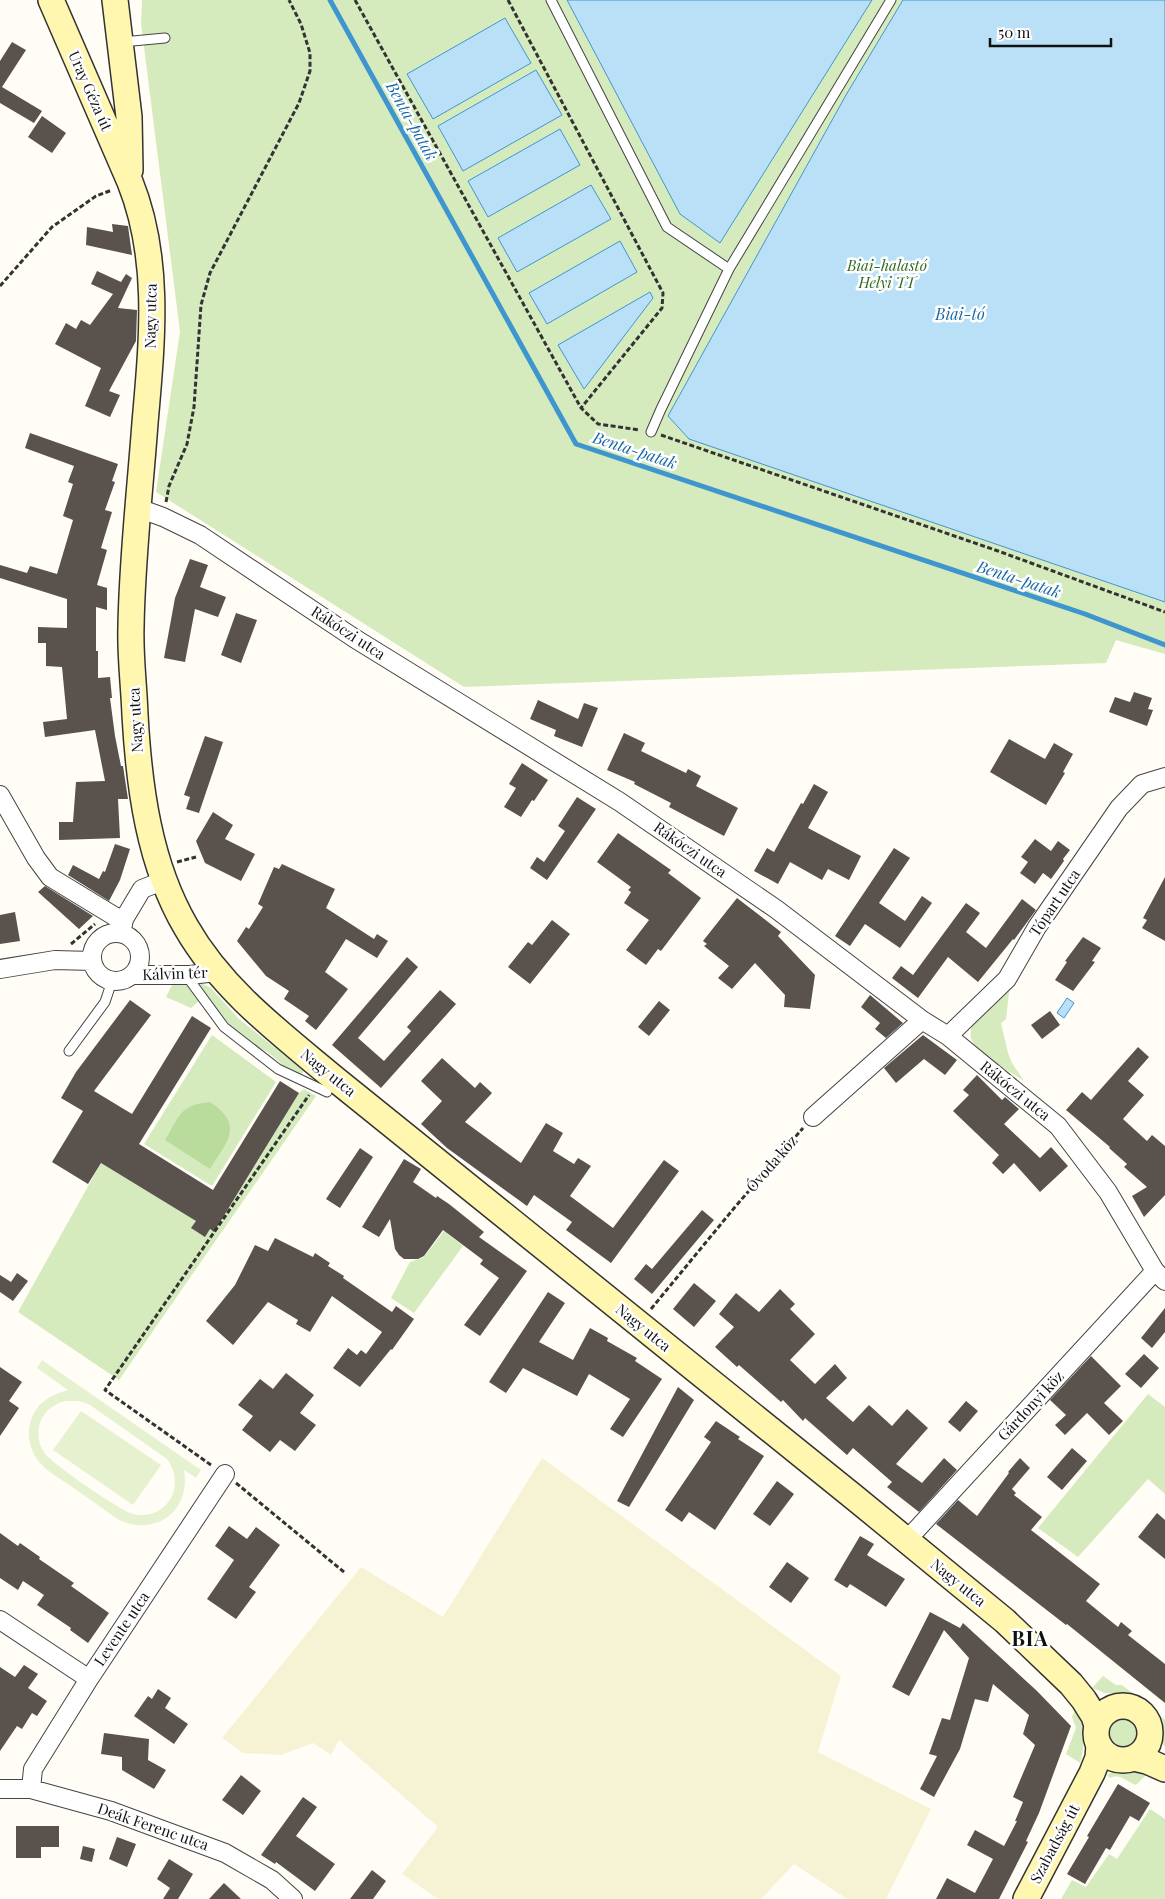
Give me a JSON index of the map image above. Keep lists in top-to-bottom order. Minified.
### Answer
{"streets":{"main road":["Uray Géza út","Nagy utca","Szabadság út"],"street":["Rákóczi utca","Tópart utca","Kálvin tér","Gárdonyi köz","Levente utca","Deák Ferenc utca"],"path":["Óvoda köz"]},"crossings":[["Uray Géza út","Nagy utca"],["Nagy utca","Rákóczi utca"],["Nagy utca","Kálvin tér"],["Nagy utca","Óvoda köz"],["Nagy utca","Gárdonyi köz"],["Nagy utca","Szabadság út"],["Rákóczi utca","Tópart utca"],["Rákóczi utca","Gárdonyi köz"],["Levente utca","Deák Ferenc utca"]],"districts":["BIA"],"water":["Benta-patak","Biai-tó"],"parks":["Biai-halastó Helyi TT"],"scale_bar":"50 m"}
